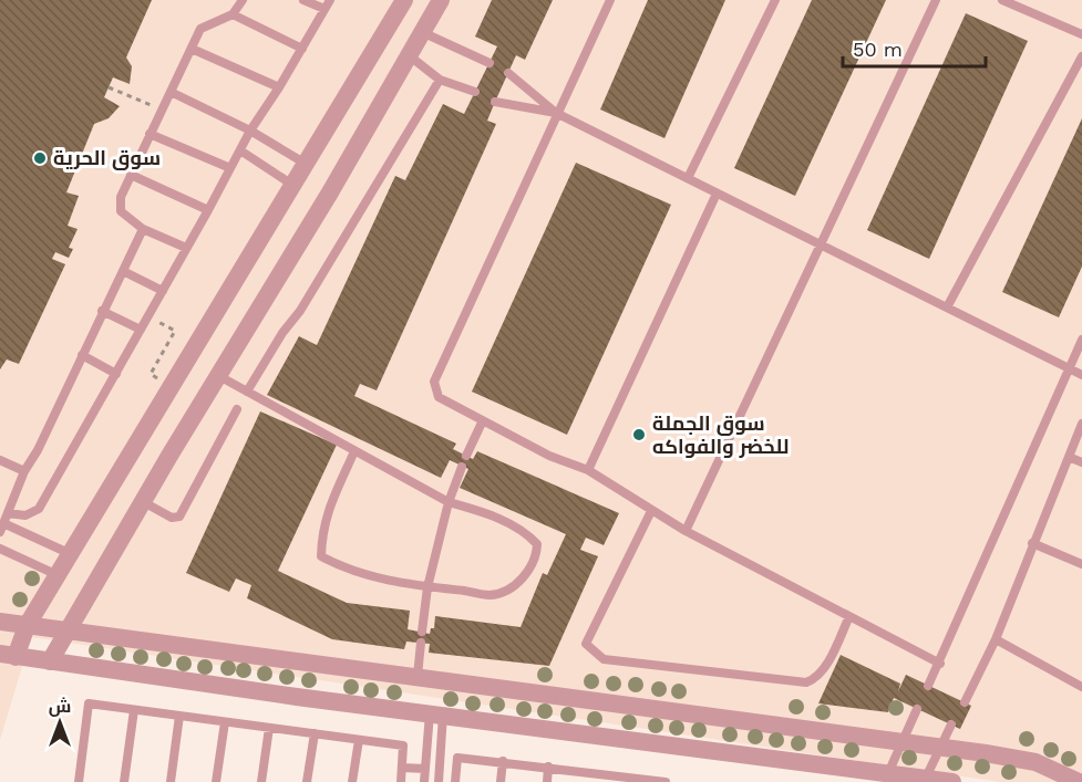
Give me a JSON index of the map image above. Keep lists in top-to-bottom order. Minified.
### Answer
{"places":["سوق الحرية","سوق الجملة للخضر والفواكه"],"scale_bar":"50 m","north":"top"}
